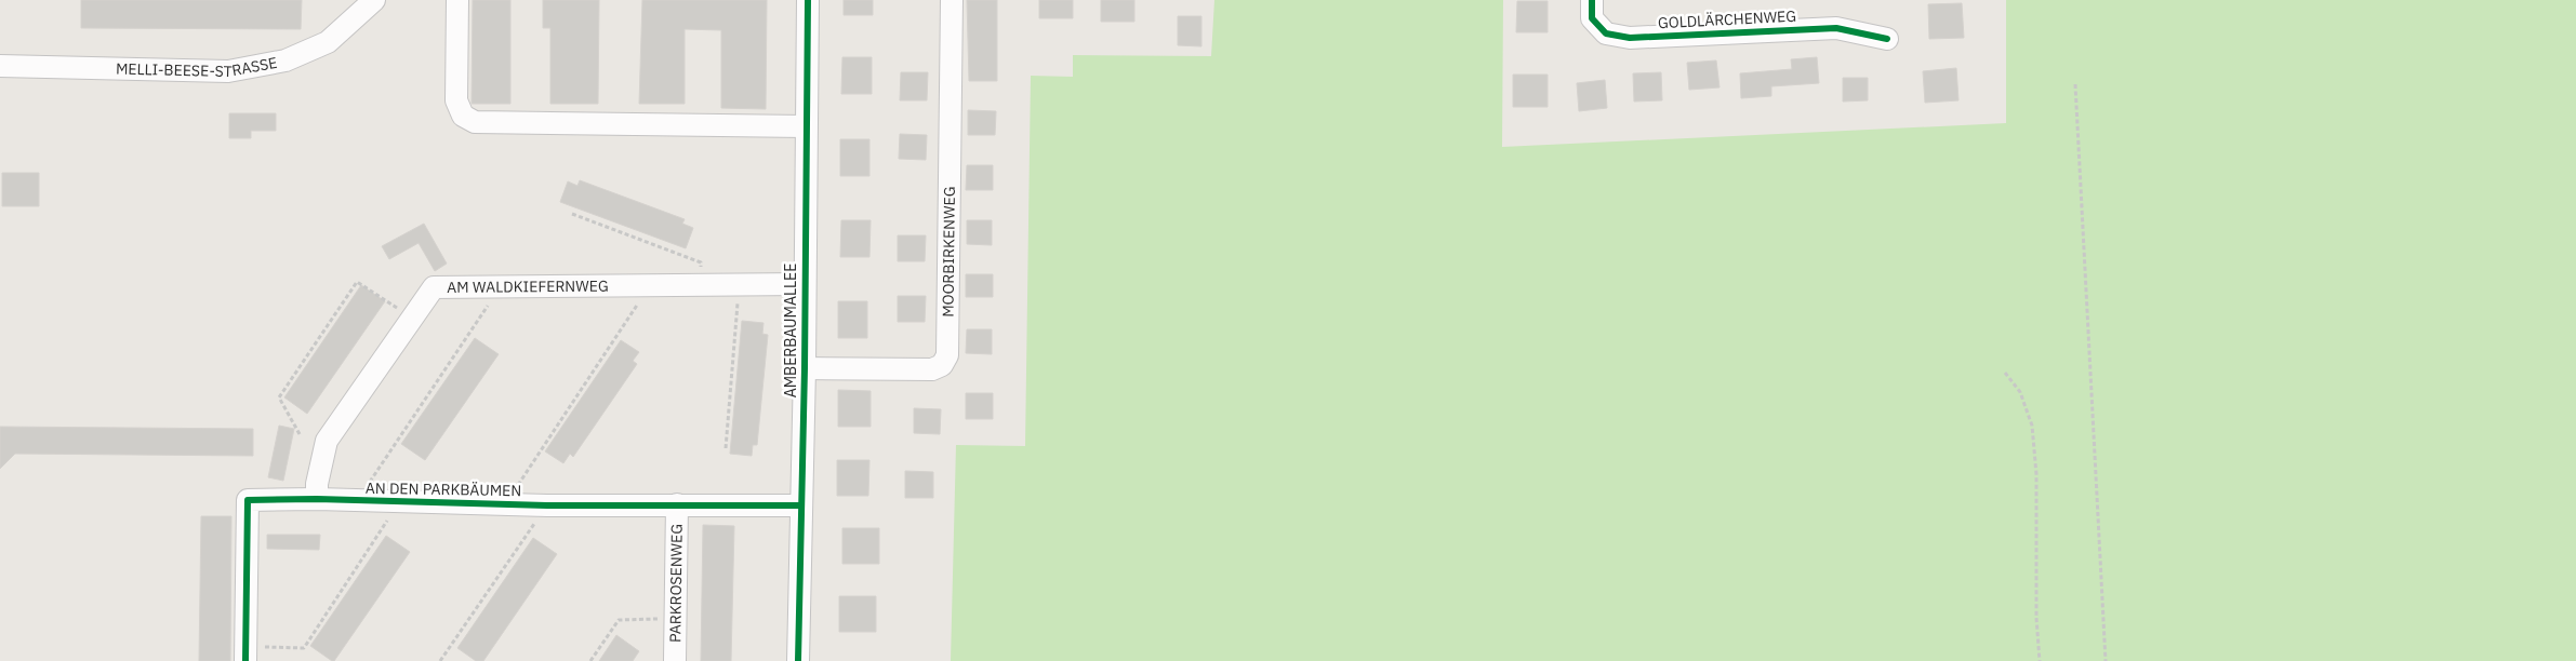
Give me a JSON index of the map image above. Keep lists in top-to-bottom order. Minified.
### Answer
{"streets":{"street":["GOLDLÄRCHENWEG","MELLI-BEESE-STRASSE","MOORBIRKENWEG","AM WALDKIEFERNWEG","AMBERBAUMALLEE","AN DEN PARKBÄUMEN","PARKROSENWEG"]},"crossings":[["MOORBIRKENWEG","AMBERBAUMALLEE"],["AM WALDKIEFERNWEG","AMBERBAUMALLEE"],["AM WALDKIEFERNWEG","AN DEN PARKBÄUMEN"],["AMBERBAUMALLEE","AN DEN PARKBÄUMEN"],["AN DEN PARKBÄUMEN","PARKROSENWEG"]]}
